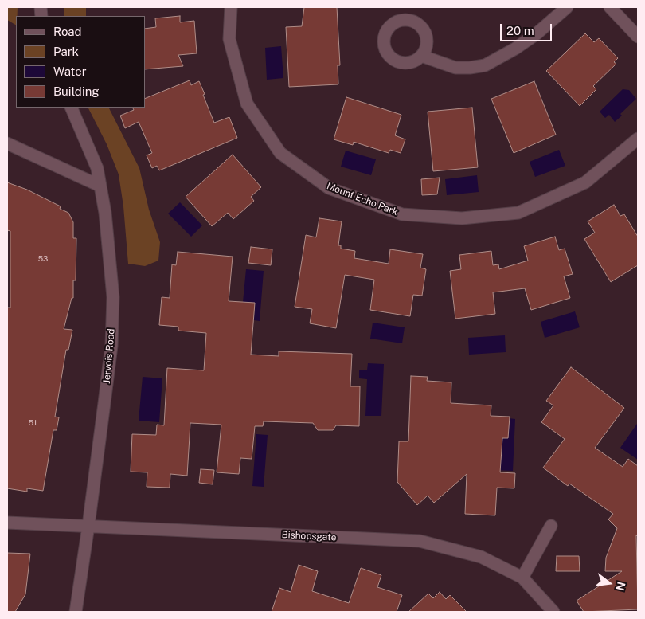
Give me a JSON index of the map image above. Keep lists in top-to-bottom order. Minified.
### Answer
{"streets":{"street":["Mount Echo Park","Jervois Road","Bishopsgate"]},"crossings":[["Jervois Road","Bishopsgate"]],"house_numbers":["53","51"],"legend":["Road","Park","Water","Building"],"scale_bar":"20 m","north":"right"}
